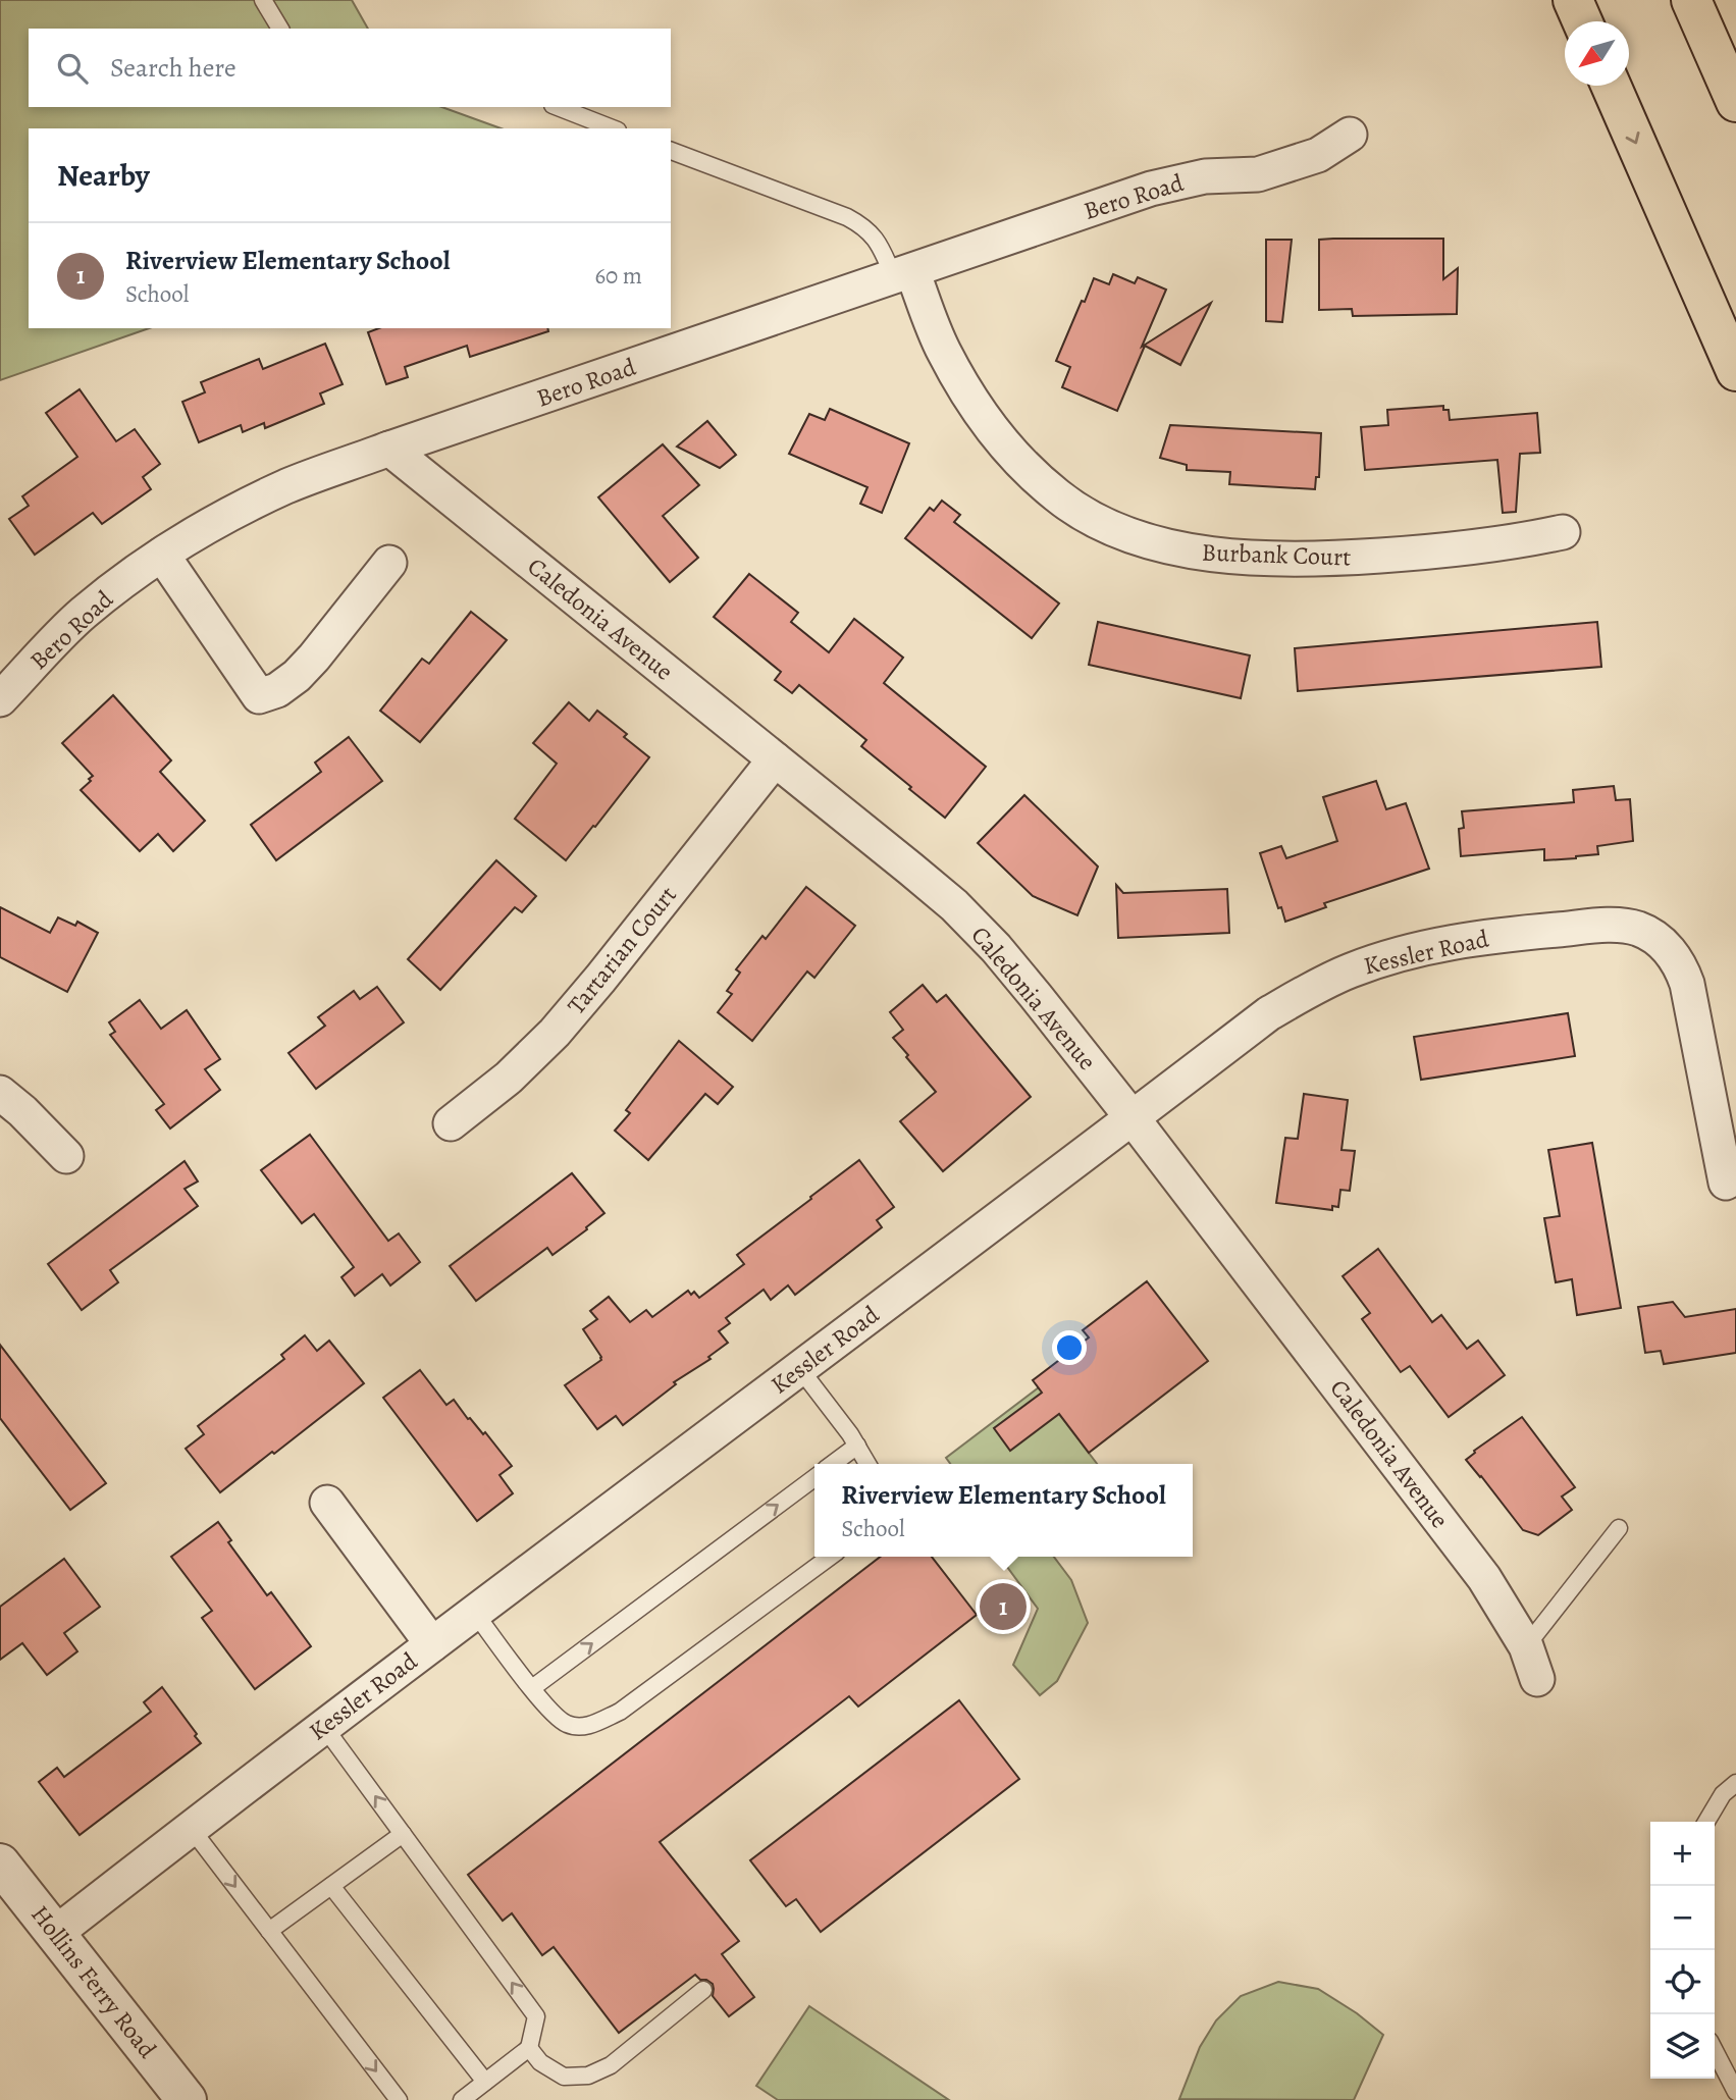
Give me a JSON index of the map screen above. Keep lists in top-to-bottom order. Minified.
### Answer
{"streets":{"street":["Bero Road","Burbank Court","Caledonia Avenue","Tartarian Court","Kessler Road","Hollins Ferry Road"]},"crossings":[["Bero Road","Burbank Court"],["Bero Road","Caledonia Avenue"],["Caledonia Avenue","Tartarian Court"],["Caledonia Avenue","Kessler Road"],["Kessler Road","Hollins Ferry Road"]],"north":"bottom left","page":{"search":"Search here","heading":"Nearby","list":[{"mark":"1","name":"Riverview Elementary School","note":"School","value":"60 m"}],"popup":["Riverview Elementary School","School"],"pins":"1","map_buttons":["+","−"]}}
